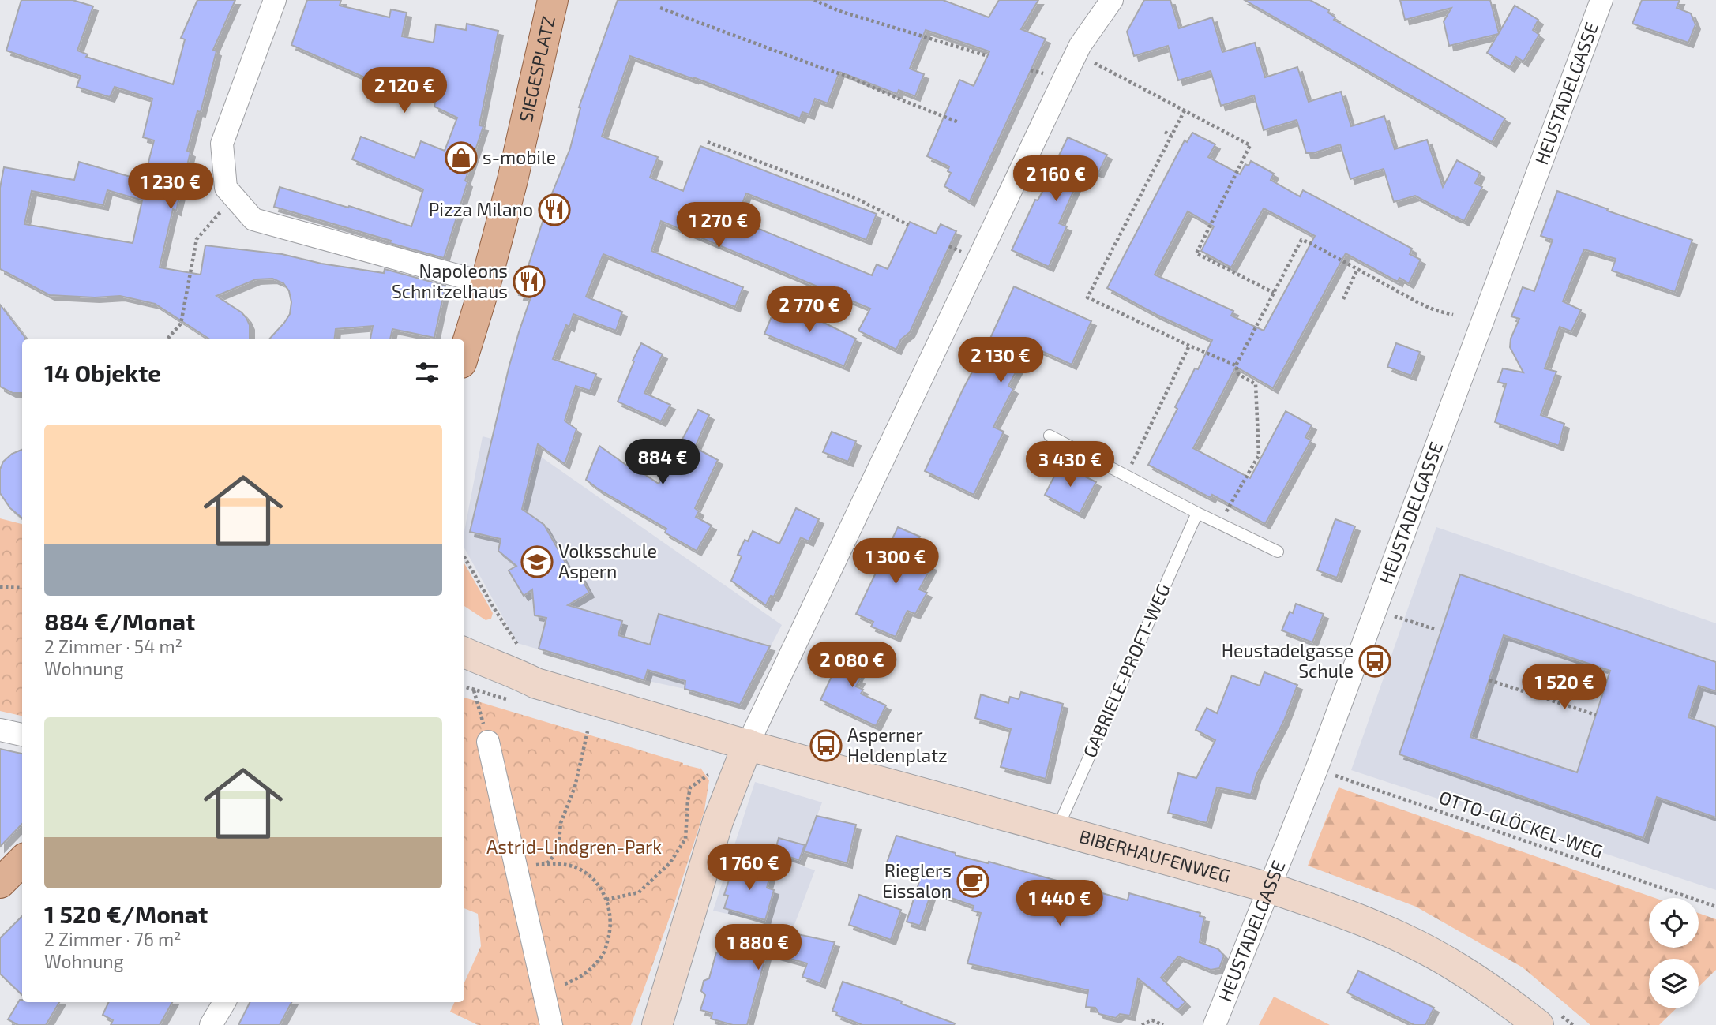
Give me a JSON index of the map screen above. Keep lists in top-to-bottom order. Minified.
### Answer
{"streets":{"main road":["SIEGESPLATZ","BIBERHAUFENWEG"],"street":["HEUSTADELGASSE"],"lane":["GABRIELE-PROFT-WEG"],"path":["OTTO-GLÖCKEL-WEG"]},"crossings":[["HEUSTADELGASSE","OTTO-GLÖCKEL-WEG"],["HEUSTADELGASSE","BIBERHAUFENWEG"],["GABRIELE-PROFT-WEG","BIBERHAUFENWEG"]],"parks":["Astrid-Lindgren-Park"],"places":{"shop":["s-mobile"],"restaurant":["Pizza Milano","Napoleons Schnitzelhaus"],"school or university":["Volksschule Aspern"],"bus stop":["Heustadelgasse Schule","Asperner Heldenplatz"],"cafe":["Rieglers Eissalon"]},"page":{"price":["2 120 €","2 160 €","1 230 €","1 270 €","2 770 €","2 130 €","884 €","3 430 €","1 300 €","2 080 €","1 520 €","1 760 €","1 440 €","1 880 €"],"heading":"14 Objekte","list":[{"name":"884 €/Monat","note":"2 Zimmer · 54 m² · Wohnung"},{"name":"1 520 €/Monat","note":"2 Zimmer · 76 m² · Wohnung"}]}}
